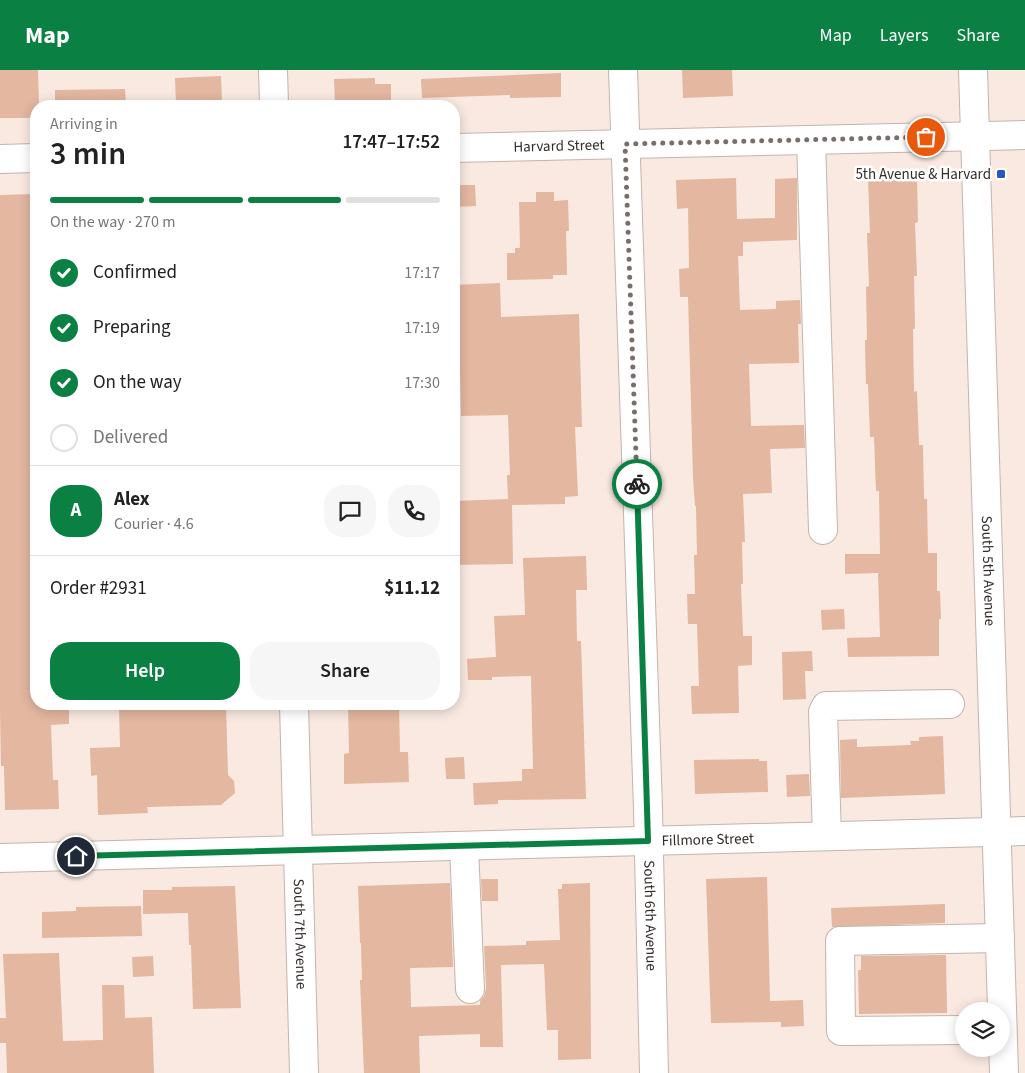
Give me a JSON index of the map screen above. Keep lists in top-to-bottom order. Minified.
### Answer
{"streets":{"street":["Harvard Street","South 5th Avenue","Fillmore Street","South 6th Avenue","South 7th Avenue"]},"crossings":[["Harvard Street","South 5th Avenue"],["Harvard Street","South 6th Avenue"],["South 5th Avenue","Fillmore Street"],["Fillmore Street","South 6th Avenue"],["Fillmore Street","South 7th Avenue"]],"places":{"transit":["5th Avenue & Harvard"]},"page":{"header":"Map","nav":["Map","Layers","Share"],"heading":["3 min","Arriving in","17:47–17:52"],"panel":["Alex","Courier · 4.6","Order #2931","$11.12"],"bar":"On the way · 270 m","list":[["Confirmed","17:17"],["Preparing","17:19"],["On the way","17:30"],"Delivered"],"round":"A","buttons":["Help","Share"]}}
